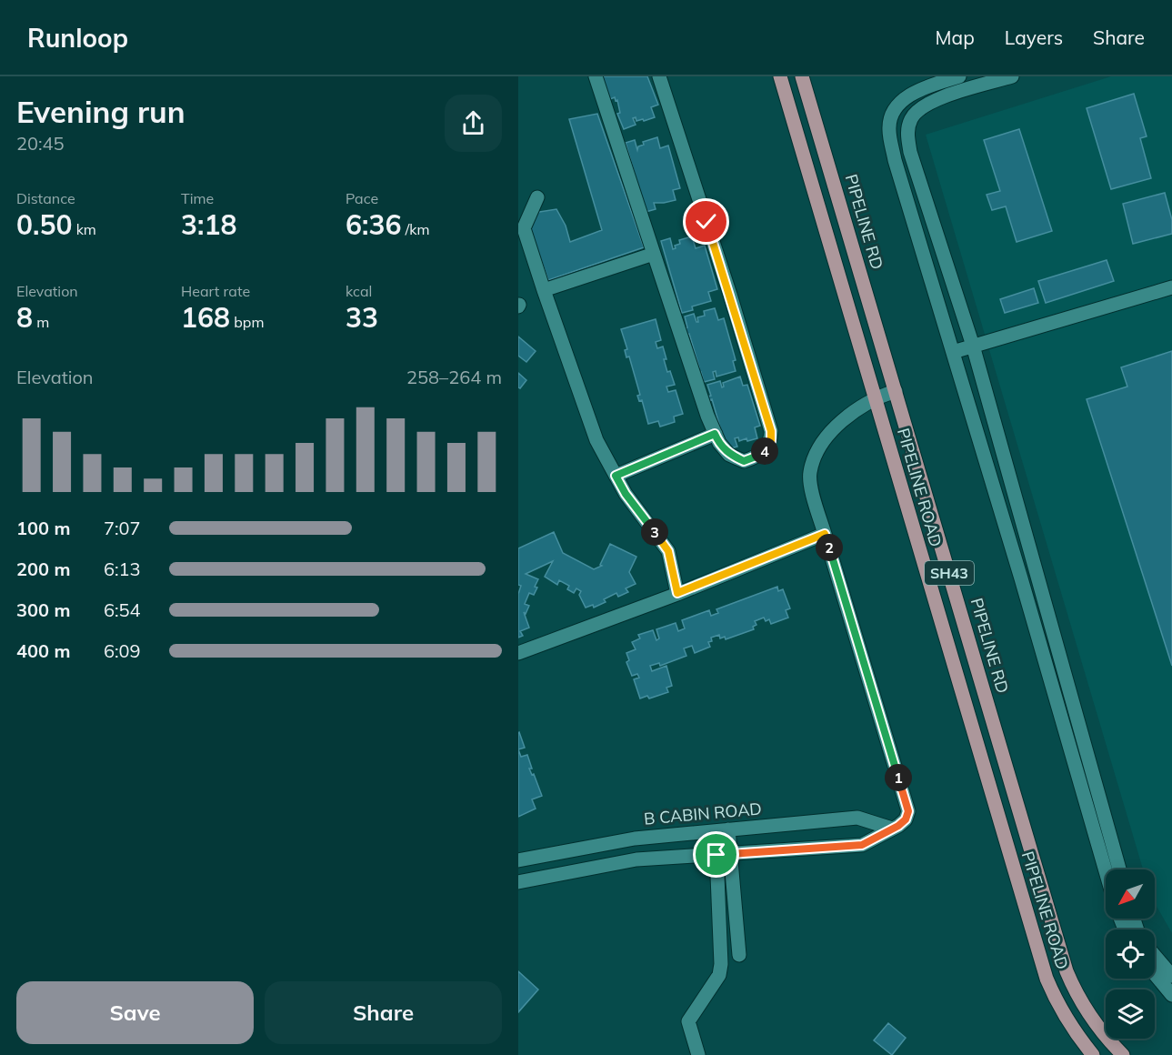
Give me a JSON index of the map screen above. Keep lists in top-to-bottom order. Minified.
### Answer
{"streets":{"main road":["PIPELINE RD","PIPELINE ROAD","SH43"],"street":["B CABIN ROAD"]},"north":"bottom left","page":{"header":"Runloop","nav":["Map","Layers","Share"],"heading":["Evening run","20:45"],"stats":[["Distance","0.50 km"],["Time","3:18"],["Pace","6:36 /km"],["Elevation","8 m"],["Heart rate","168 bpm"],["kcal","33"]],"chart":["Elevation","258–264 m"],"pins":["4","3","2","1"],"list":[{"name":"100 m","note":"7:07"},{"name":"200 m","note":"6:13"},{"name":"300 m","note":"6:54"},{"name":"400 m","note":"6:09"}],"buttons":["Save","Share"]}}
